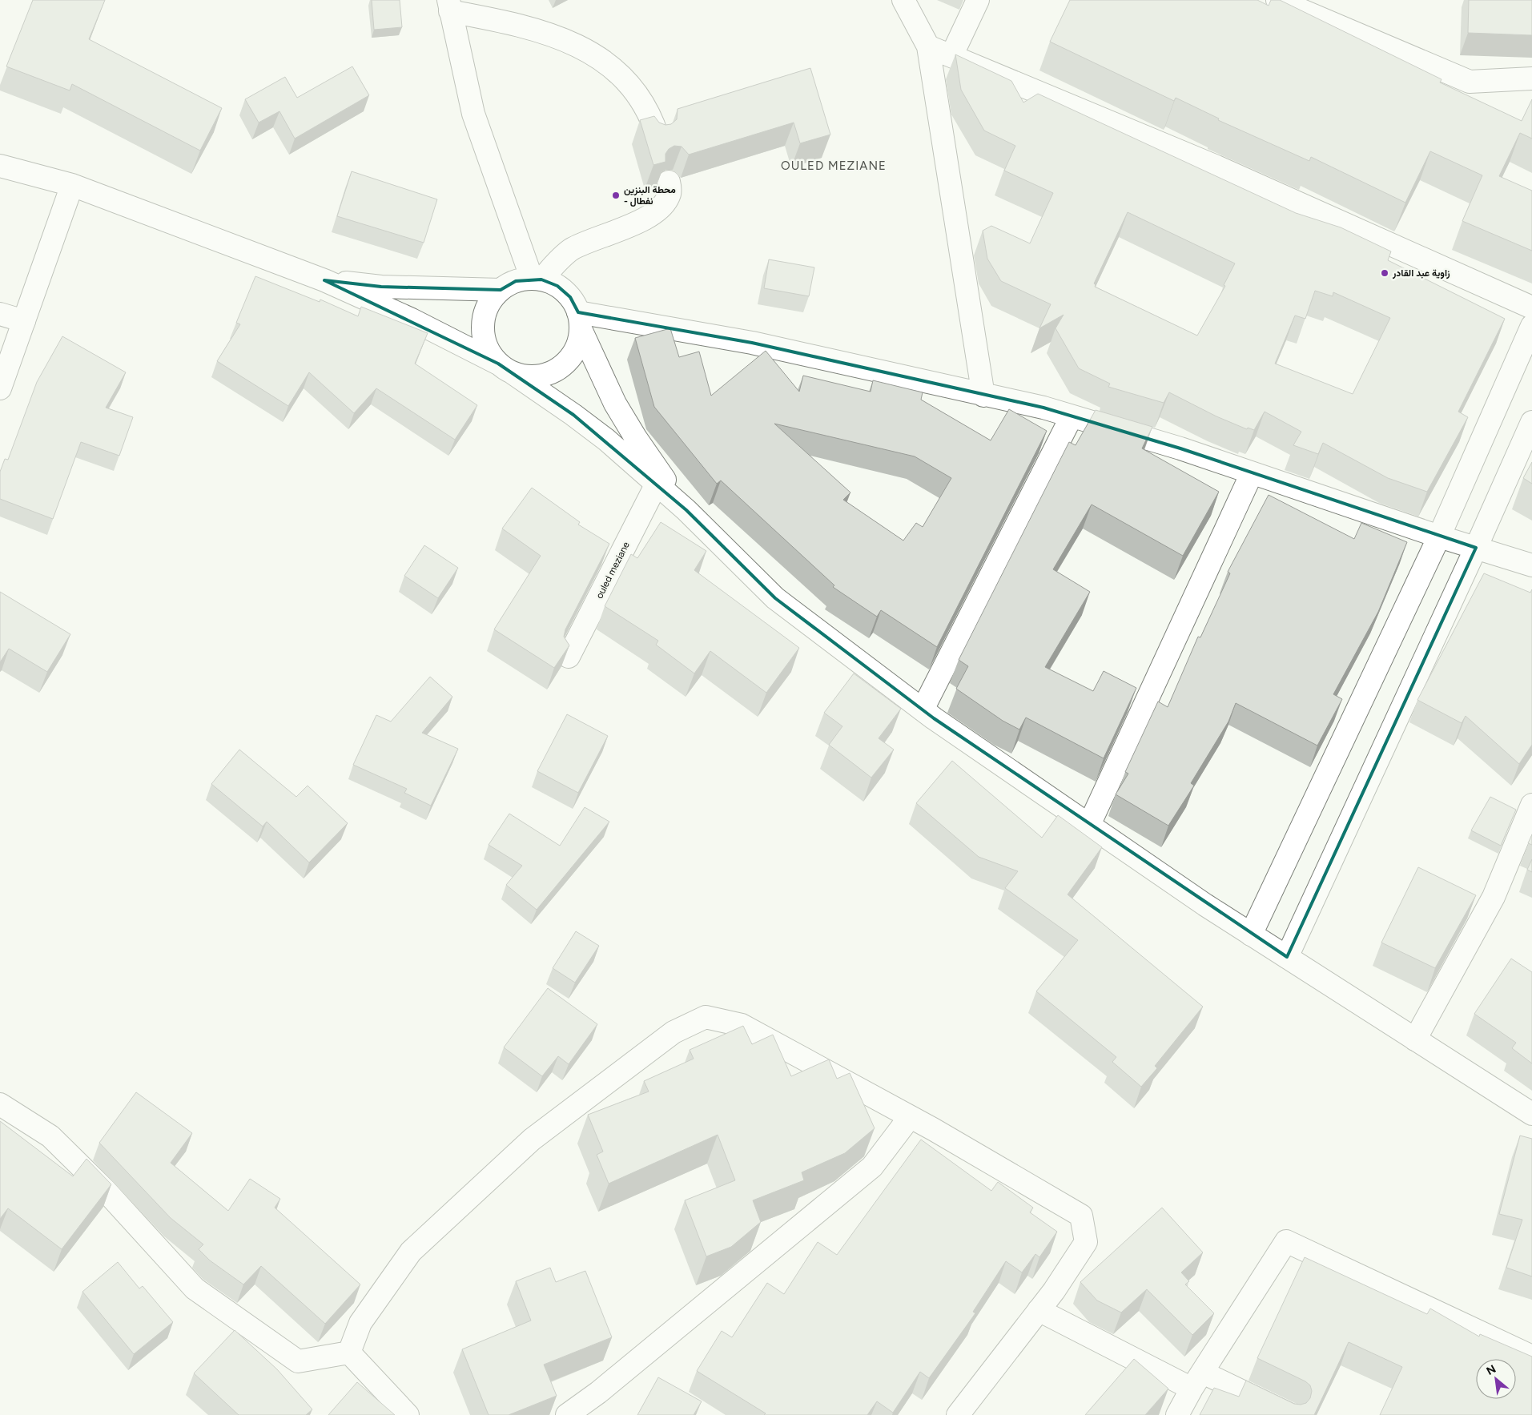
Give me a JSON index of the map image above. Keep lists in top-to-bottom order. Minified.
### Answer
{"streets":{"street":["ouled meziane"]},"districts":["OULED MEZIANE"],"places":["محطة البنزين - نفطال","زاوية عبد القادر"],"north":"top left"}
